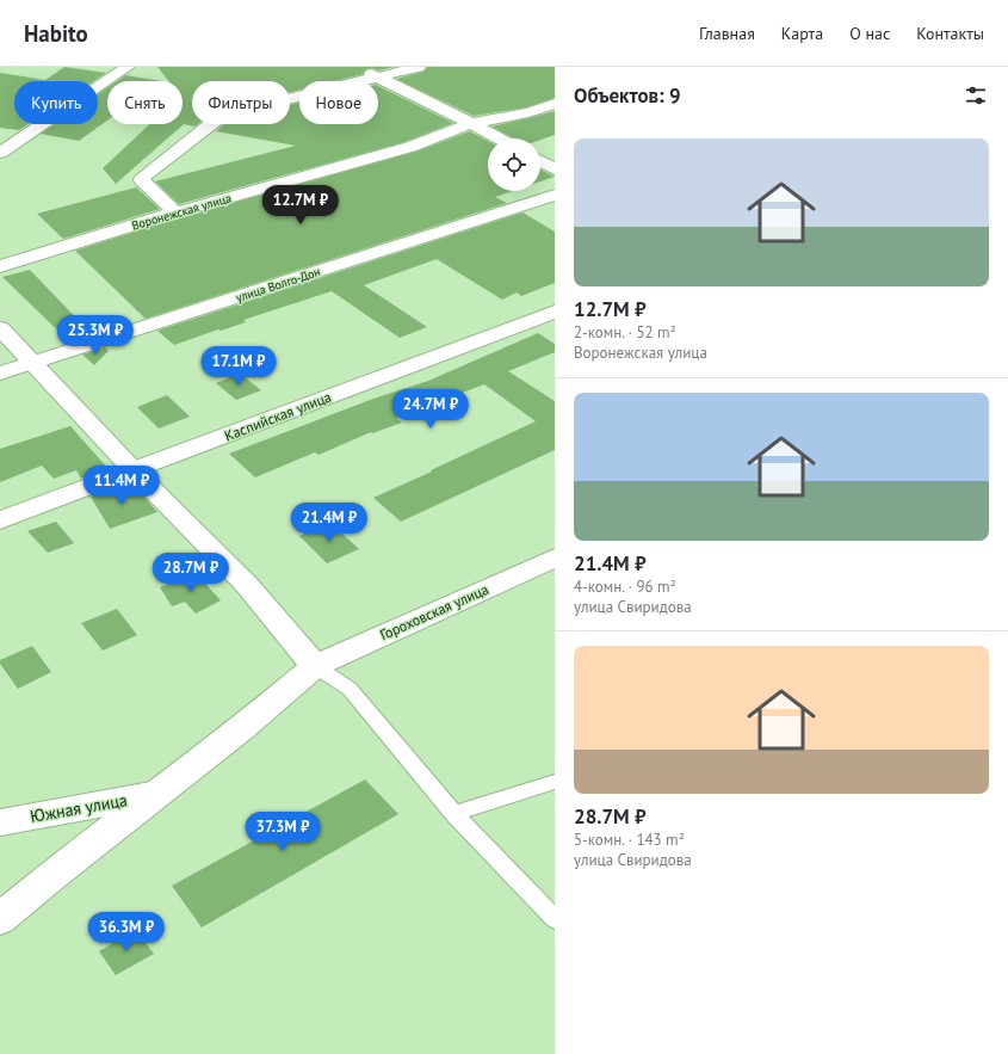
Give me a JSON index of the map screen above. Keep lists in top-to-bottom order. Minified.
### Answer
{"streets":{"street":["Воронежская улица","улица Волго-Дон","Каспийская улица","Гороховская улица","Южная улица"]},"crossings":[["Гороховская улица","Южная улица"]],"page":{"header":"Habito","nav":["Главная","Карта","О нас","Контакты"],"heading":"Объектов: 9","chip":["Купить","Снять","Фильтры","Новое"],"list":[{"name":"12.7M ₽","note":"2-комн. · 52 m² · Воронежская улица"},{"name":"21.4M ₽","note":"4-комн. · 96 m² · улица Свиридова"},{"name":"28.7M ₽","note":"5-комн. · 143 m² · улица Свиридова"}],"price":["12.7M ₽","25.3M ₽","17.1M ₽","24.7M ₽","11.4M ₽","21.4M ₽","28.7M ₽","37.3M ₽","36.3M ₽"]}}
